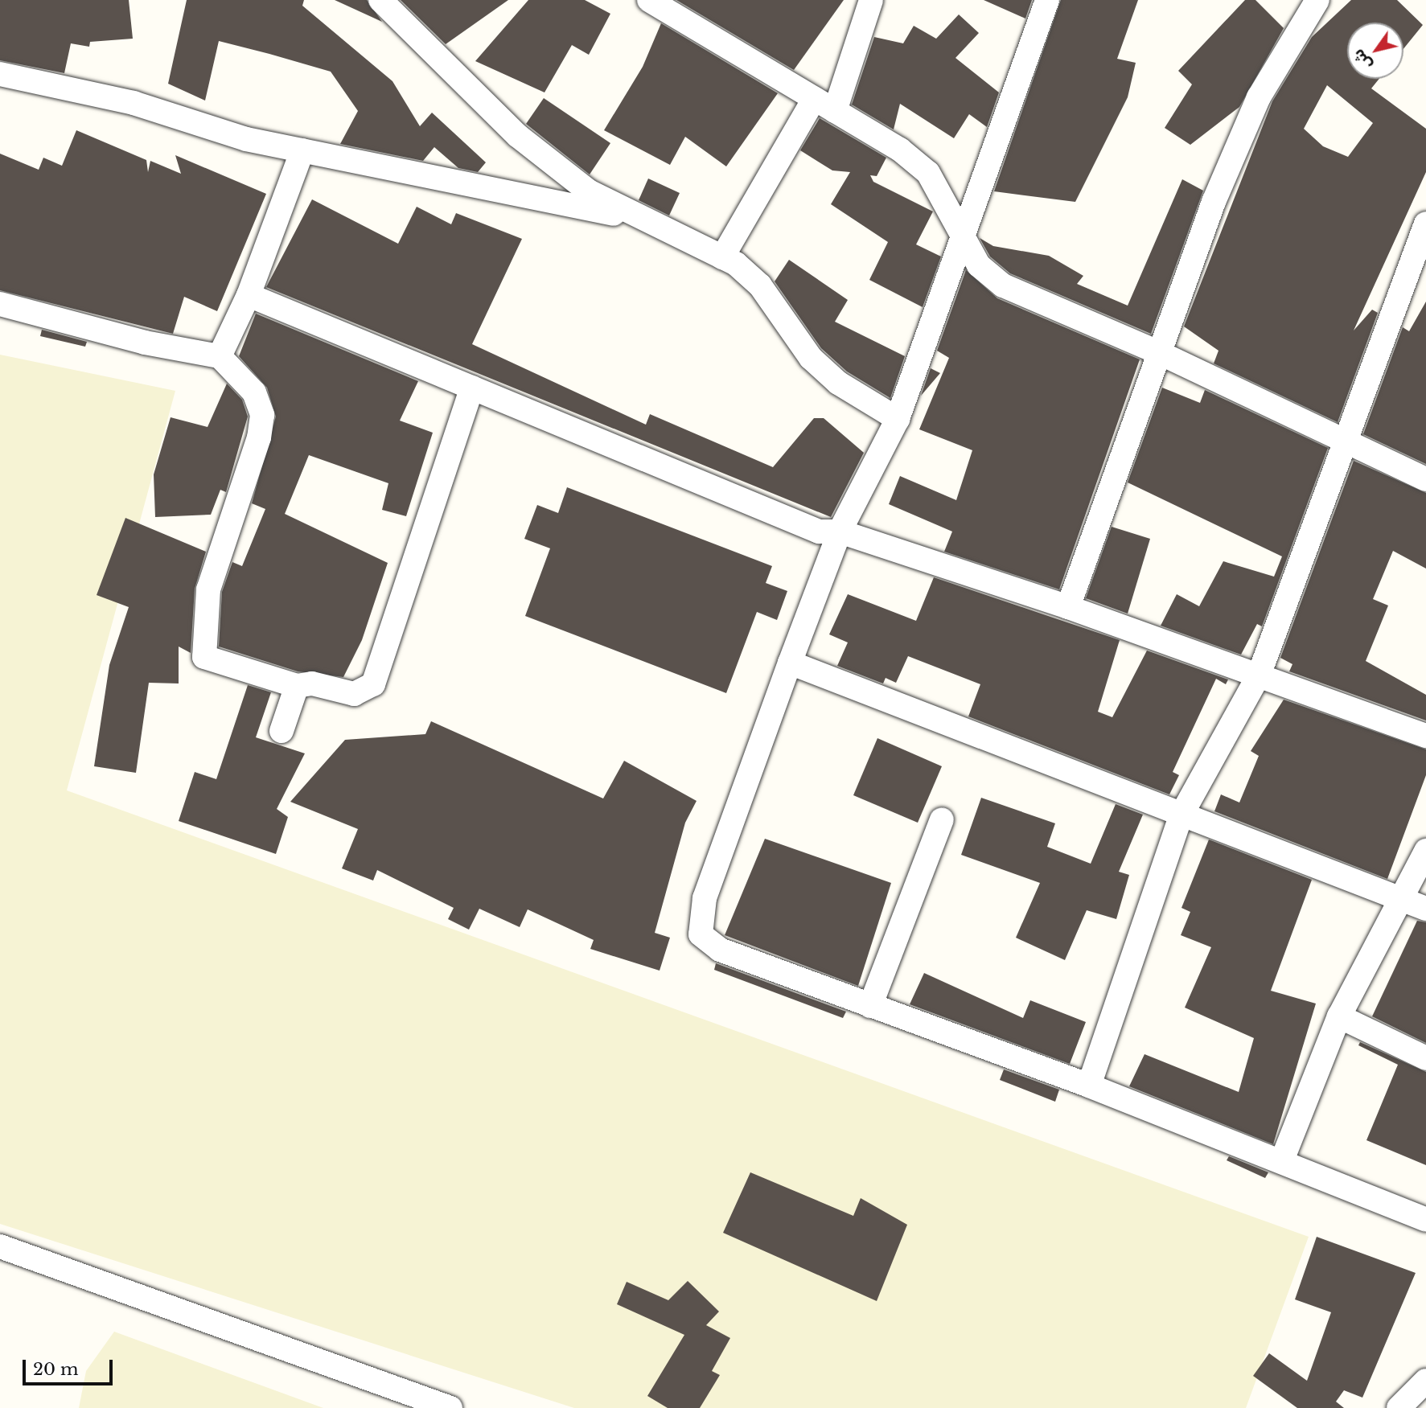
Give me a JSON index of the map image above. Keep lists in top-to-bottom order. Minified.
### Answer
{"scale_bar":"20 m","north":"bottom left"}
